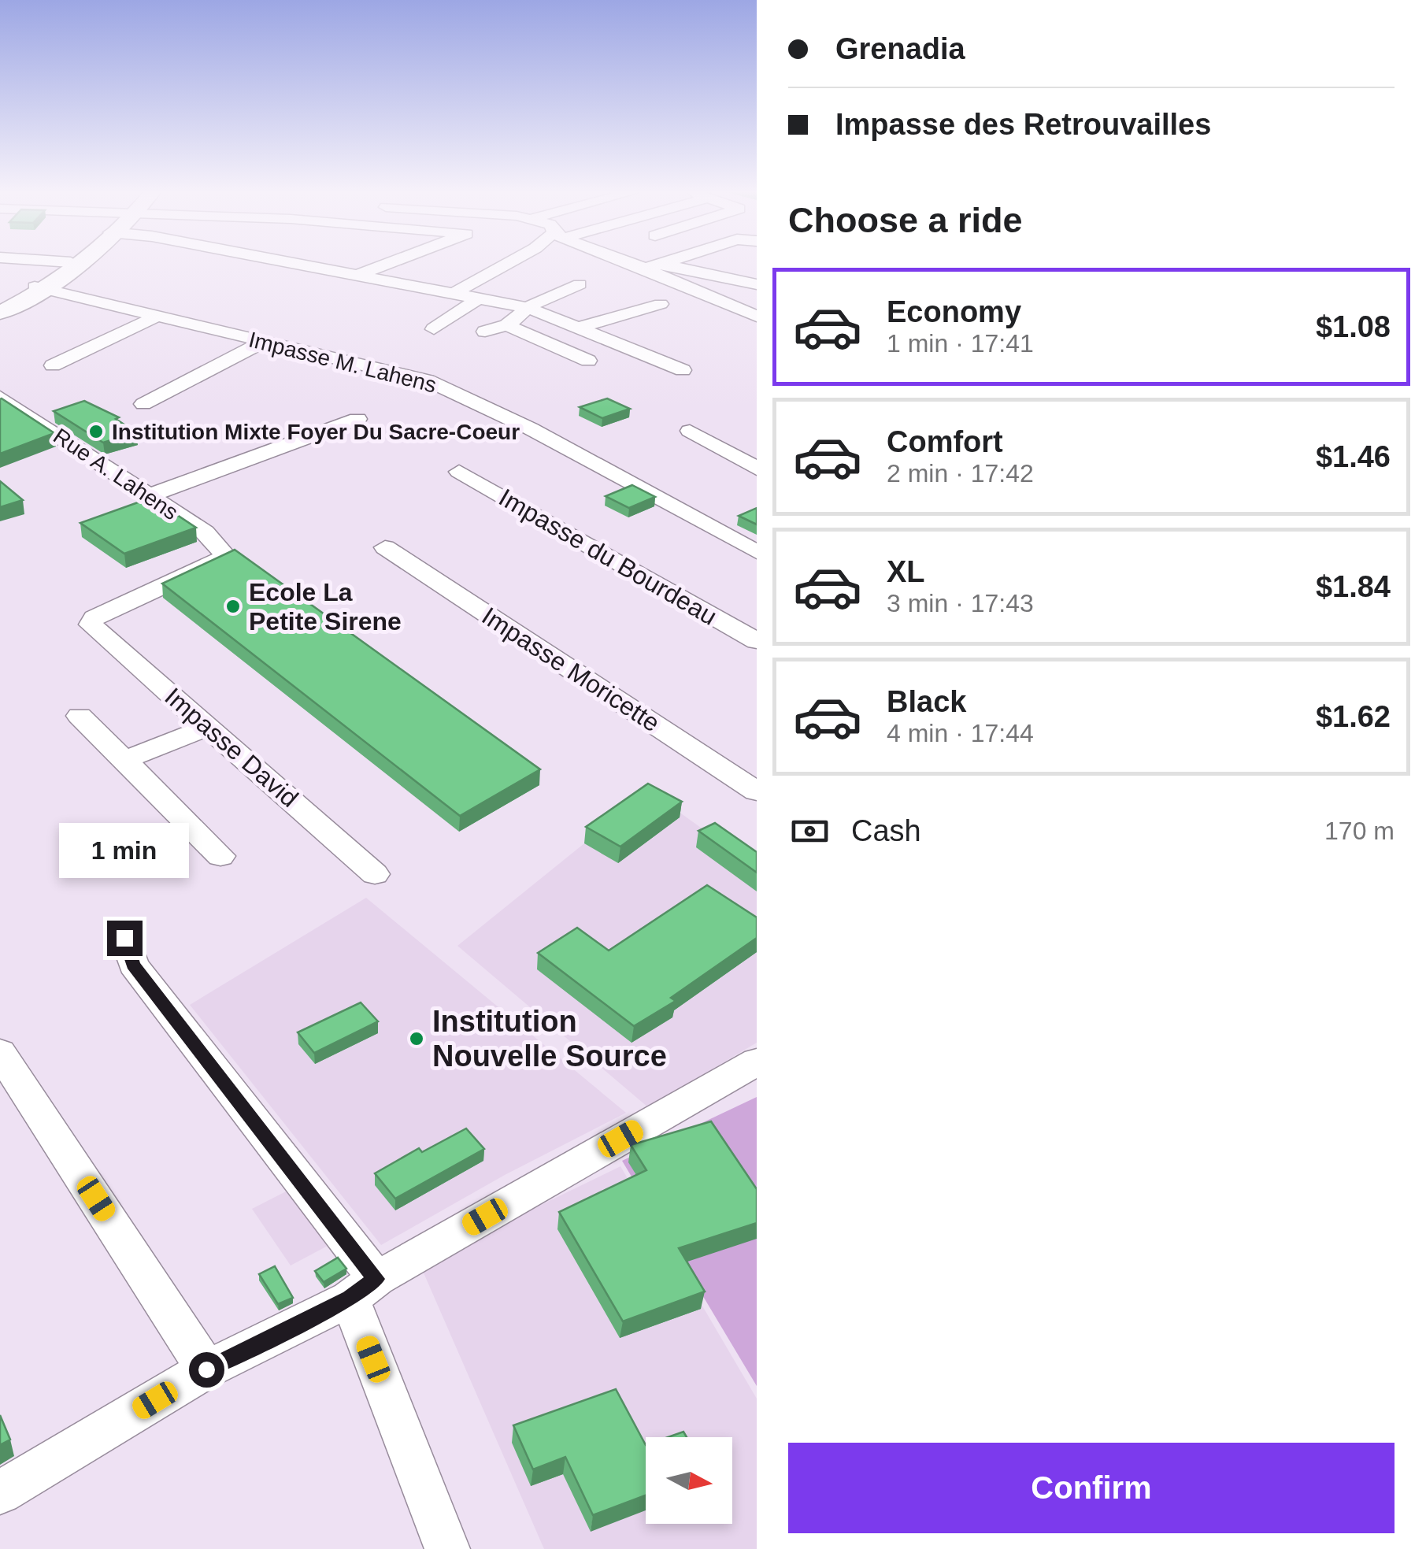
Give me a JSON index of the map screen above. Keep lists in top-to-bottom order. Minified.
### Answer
{"streets":{"street":["Impasse M. Lahens","Rue A. Lahens","Impasse du Bourdeau","Impasse Moricette","Impasse David"]},"crossings":[["Rue A. Lahens","Impasse David"]],"places":["Institution Mixte Foyer Du Sacre-Coeur","Ecole La Petite Sirene","Institution Nouvelle Source"],"north":"right","page":{"banner":["Grenadia","Impasse des Retrouvailles"],"heading":"Choose a ride","list":[{"name":"Economy","note":"1 min · 17:41","value":"$1.08"},{"name":"Comfort","note":"2 min · 17:42","value":"$1.46"},{"name":"XL","note":"3 min · 17:43","value":"$1.84"},{"name":"Black","note":"4 min · 17:44","value":"$1.62"}],"pay":["Cash","170 m"],"bubble":"1 min","buttons":"Confirm"}}
